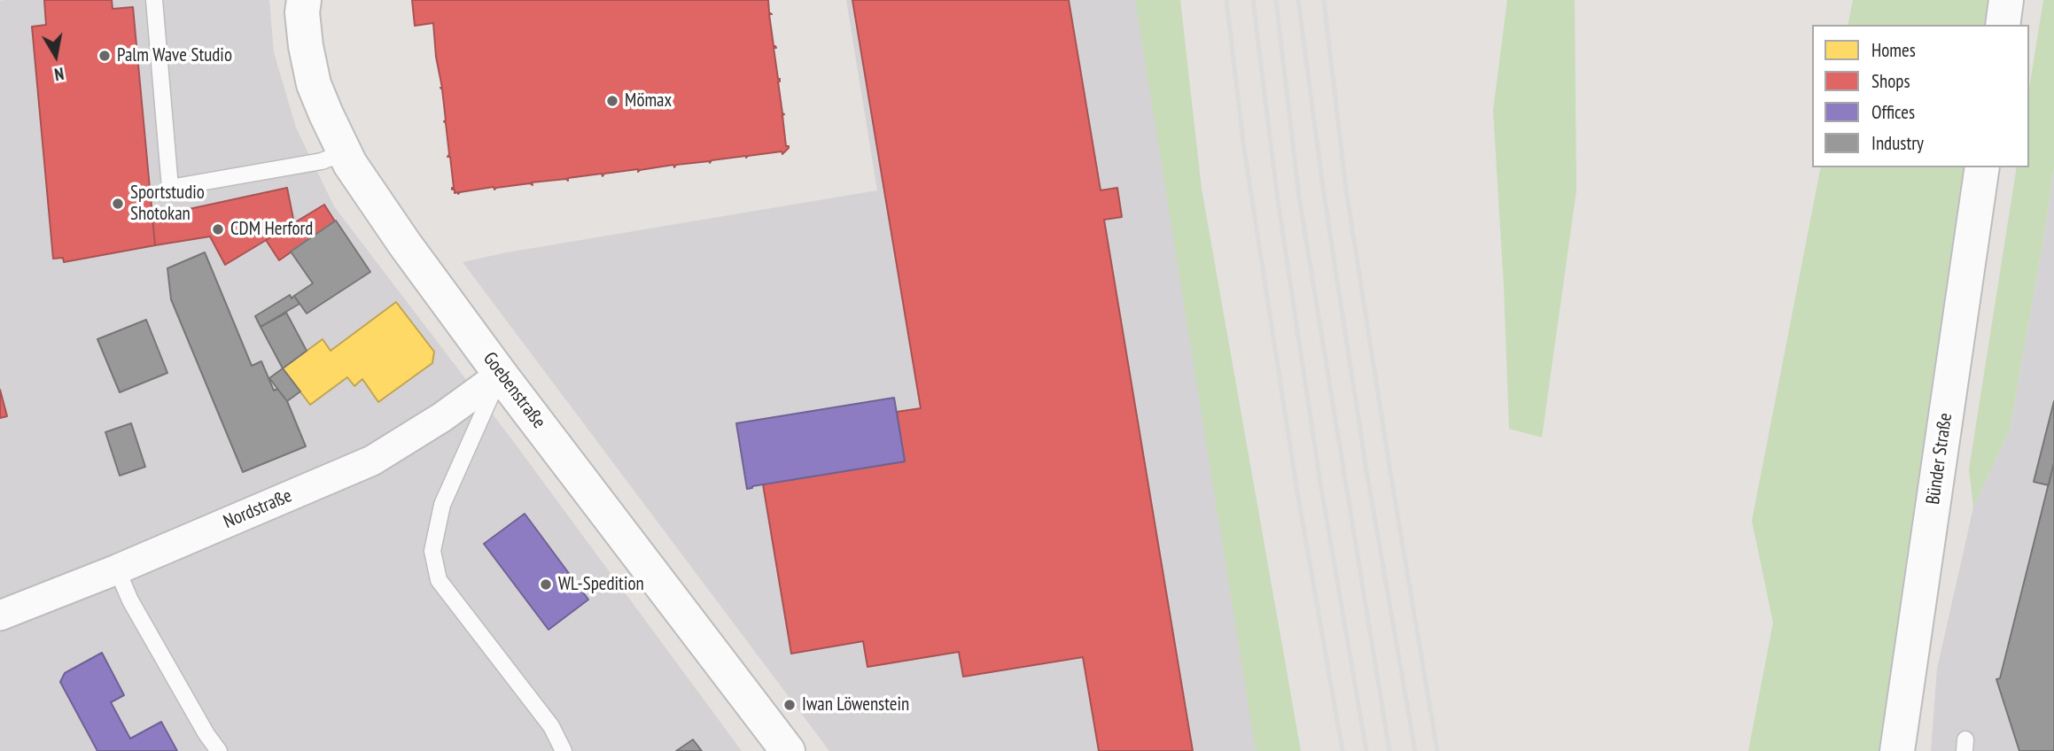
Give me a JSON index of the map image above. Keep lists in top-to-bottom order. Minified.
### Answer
{"streets":{"street":["Goebenstraße","Bünder Straße","Nordstraße"]},"crossings":[["Goebenstraße","Nordstraße"]],"places":["Palm Wave Studio","Mömax","Sportstudio Shotokan","CDM Herford","WL-Spedition","Iwan Löwenstein"],"legend":["Homes","Shops","Offices","Industry"],"north":"bottom"}
